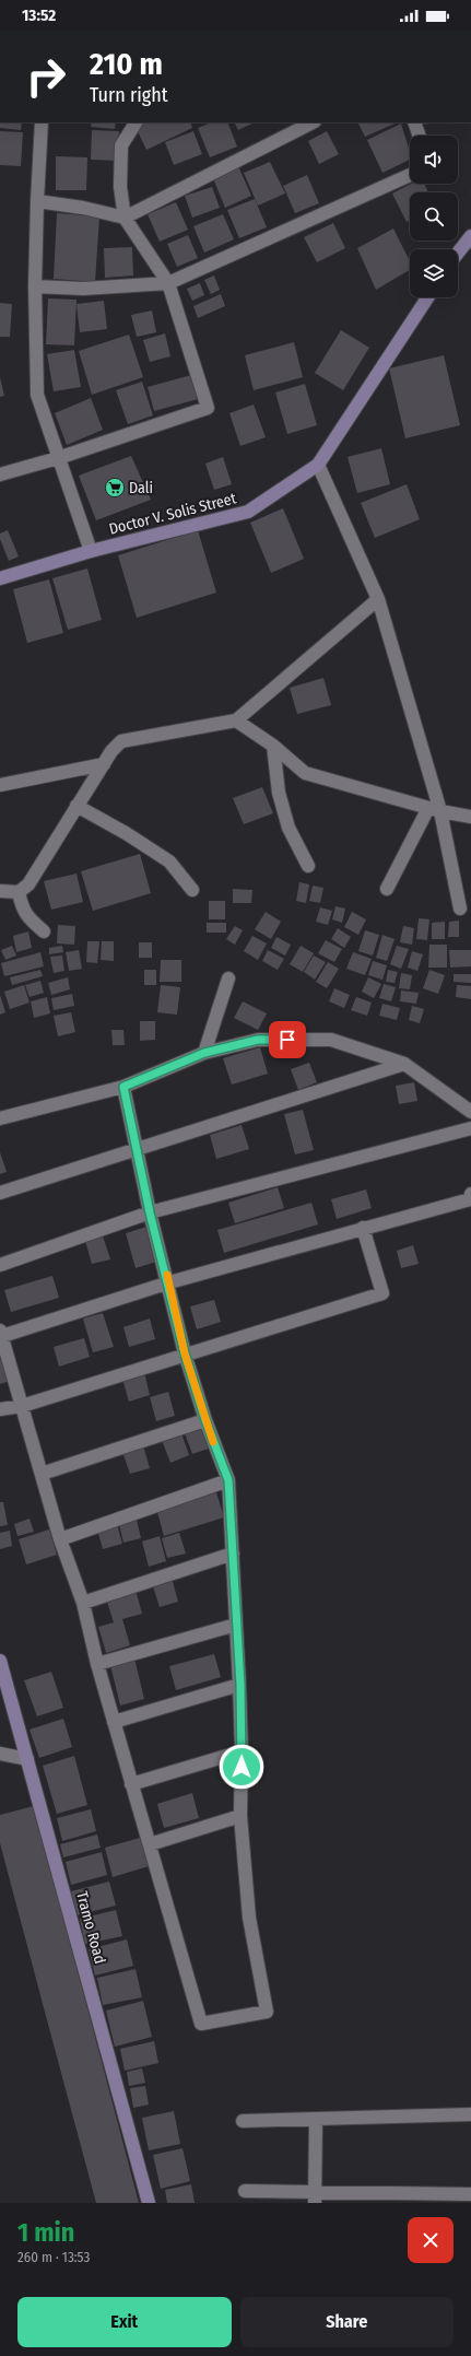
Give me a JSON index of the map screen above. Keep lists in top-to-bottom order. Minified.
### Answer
{"streets":{"street":["Doctor V. Solis Street","Tramo Road"]},"places":{"supermarket":["Dali"]},"page":{"status":"13:52","turn":["210 m","Turn right"],"heading":["1 min","260 m · 13:53"],"buttons":["Exit","Share"]}}
